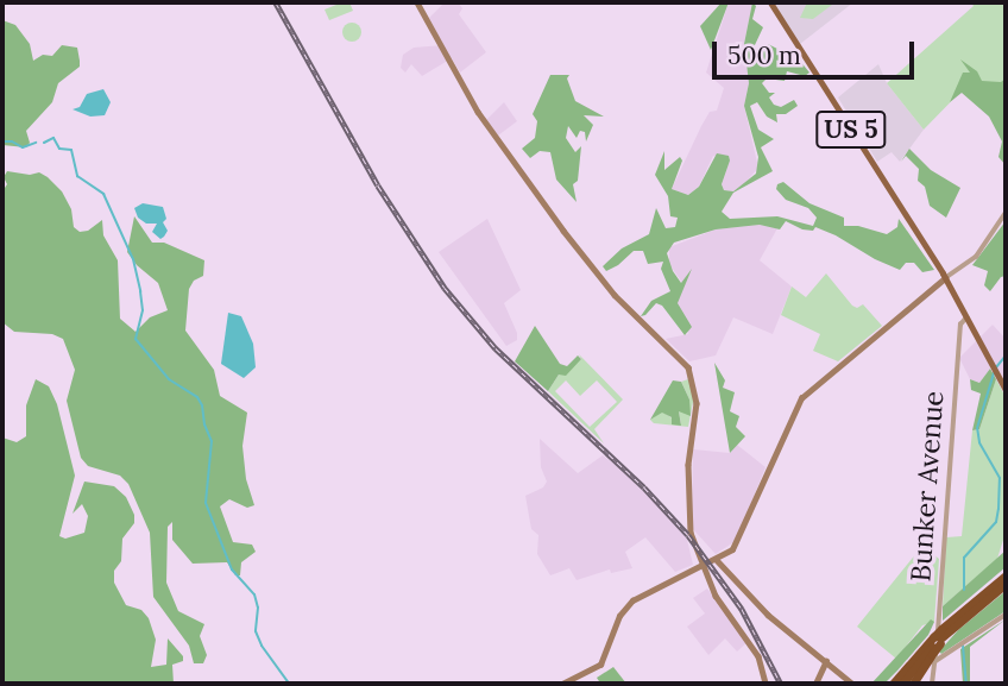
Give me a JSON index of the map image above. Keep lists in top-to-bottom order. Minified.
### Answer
{"streets":{"main road":["US 5"],"street":["Bunker Avenue"]},"crossings":[["US 5","Bunker Avenue"]],"scale_bar":"500 m"}
